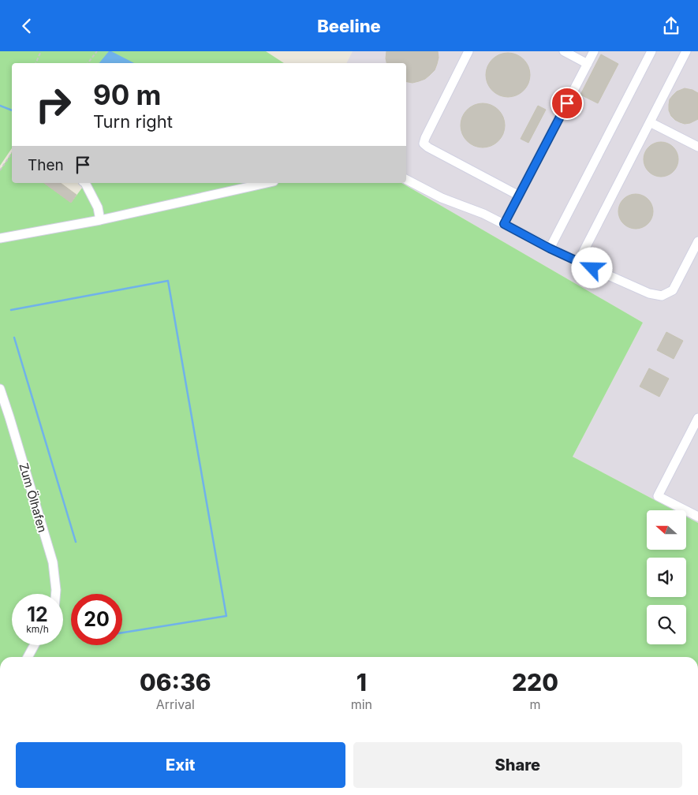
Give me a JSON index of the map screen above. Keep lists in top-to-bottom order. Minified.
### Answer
{"streets":{"street":["Zum Ölhafen"]},"north":"left","page":{"header":"Beeline","turn":["90 m","Turn right"],"then":"Then","speed":"12 km/h","limit":"20","eta":["06:36","Arrival","1","min","220","m"],"buttons":["Exit","Share"]}}
